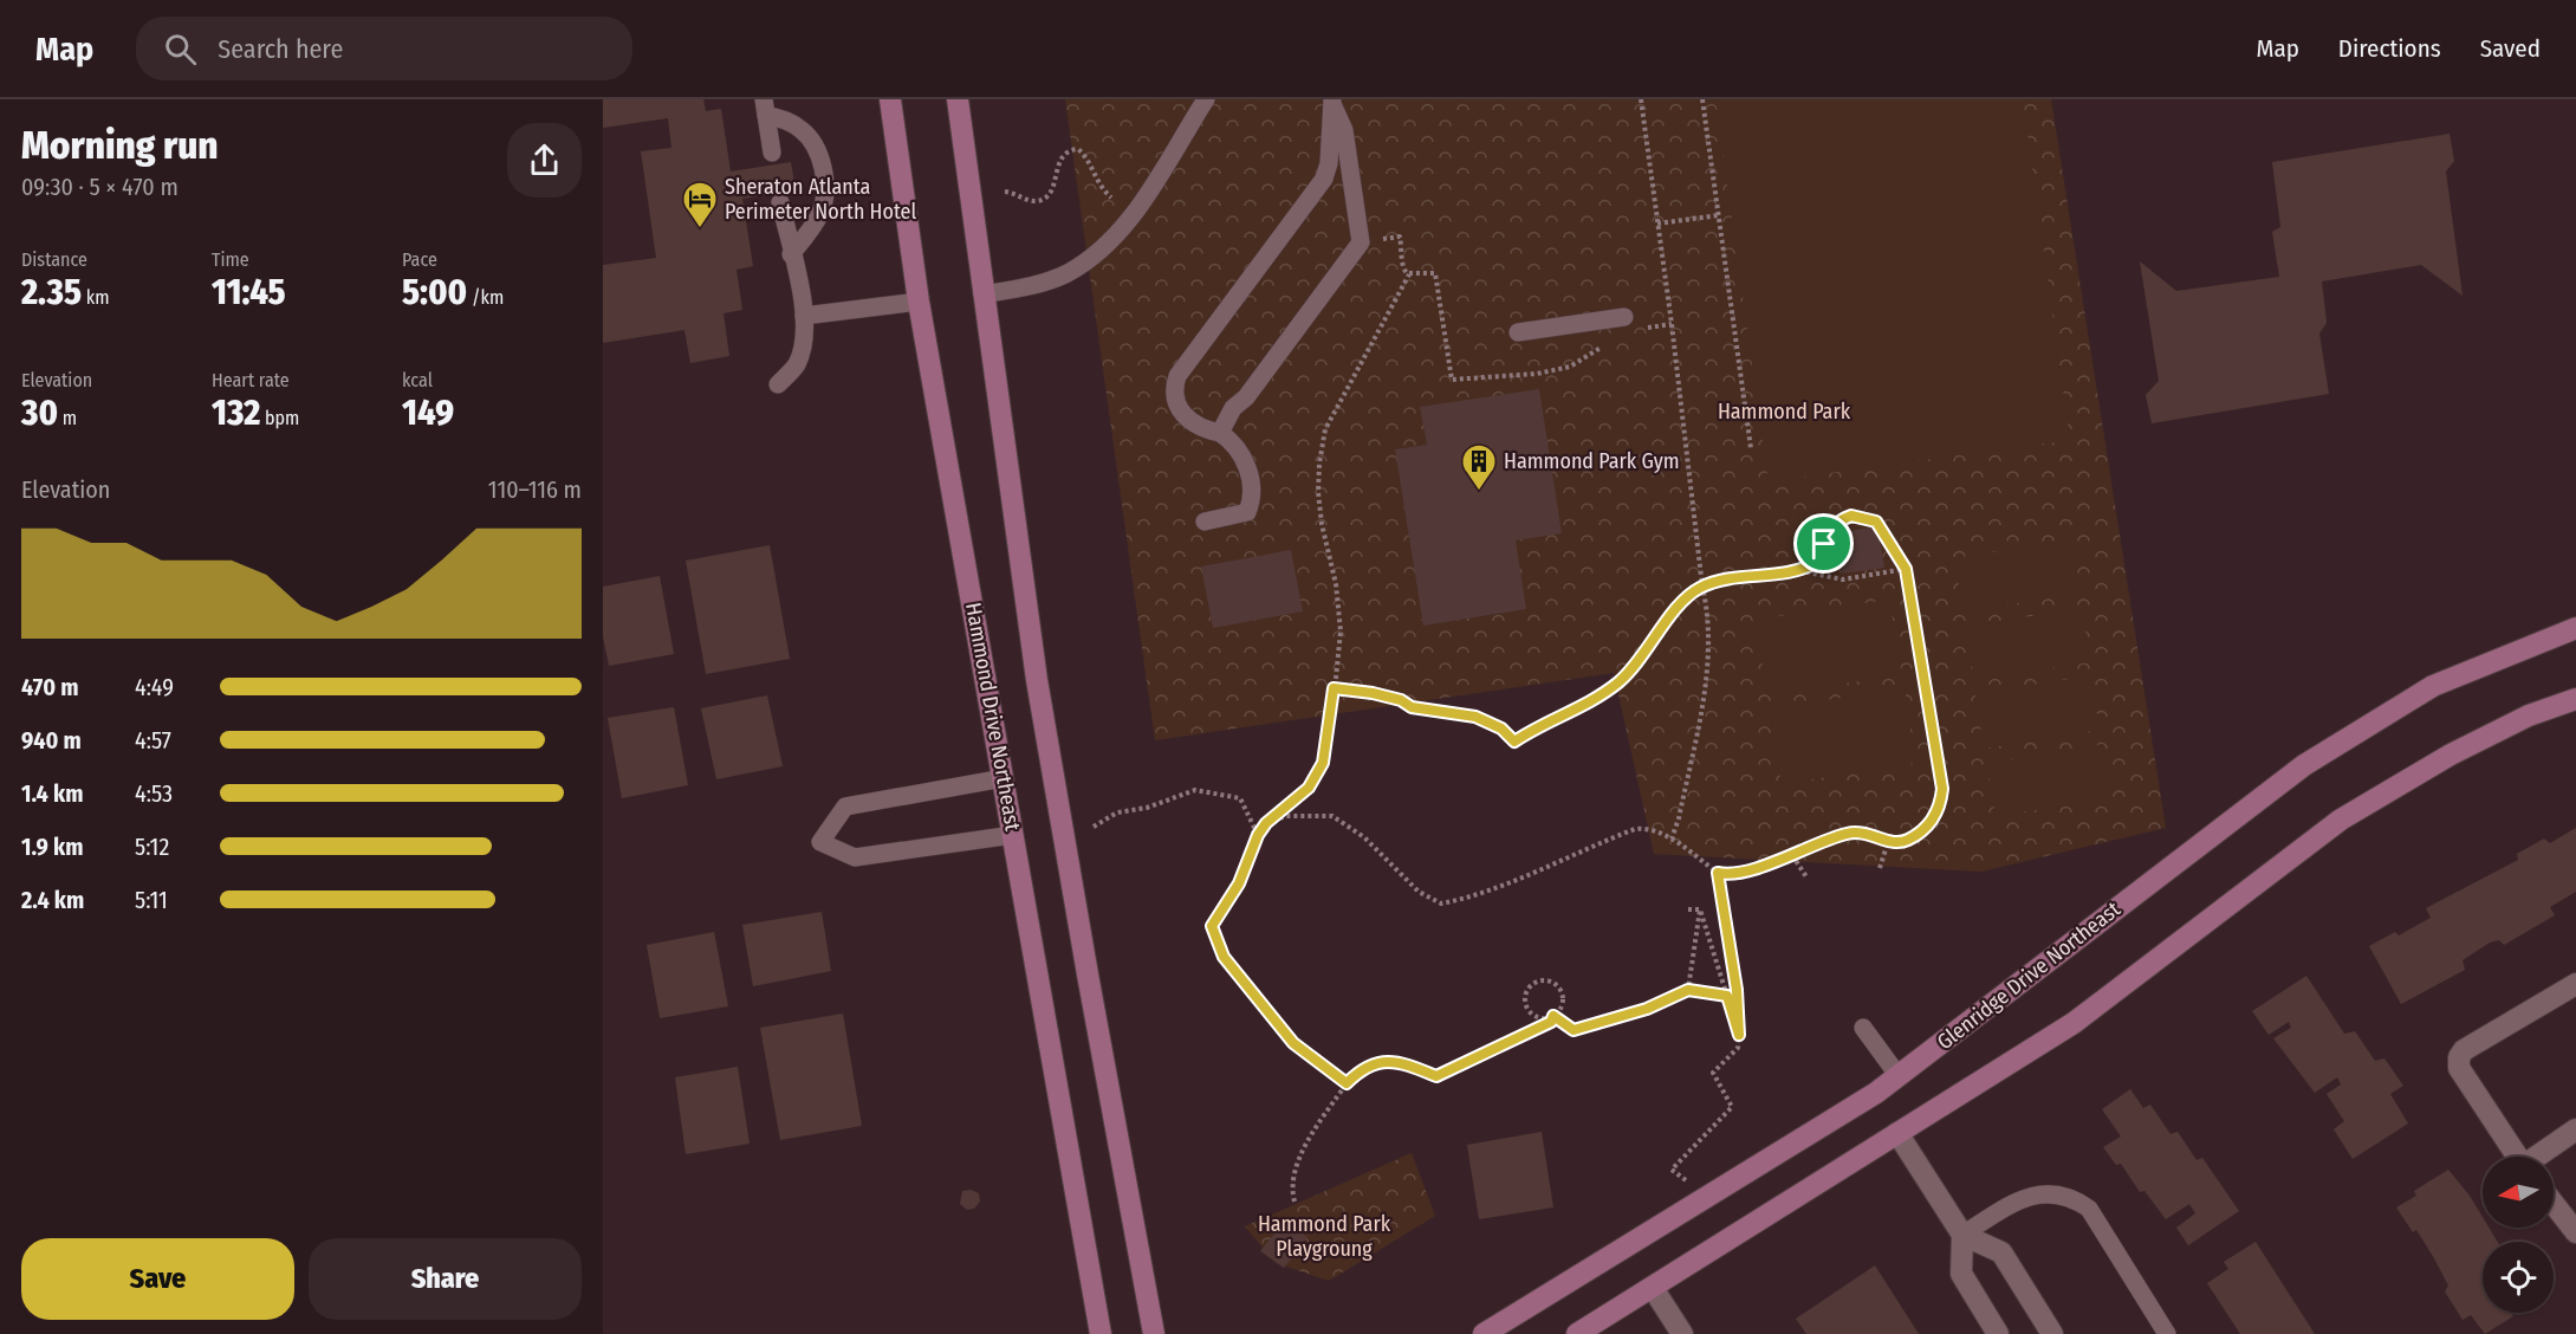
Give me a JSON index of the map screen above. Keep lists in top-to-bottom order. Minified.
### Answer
{"streets":{"main road":["Hammond Drive Northeast","Glenridge Drive Northeast"]},"parks":["Hammond Park","Hammond Park Playgroung"],"places":{"hotel":["Sheraton Atlanta Perimeter North Hotel"],"building":["Hammond Park Gym"]},"north":"left","page":{"header":"Map","search":"Search here","nav":["Map","Directions","Saved"],"heading":["Morning run","09:30 · 5 × 470 m"],"stats":[["Distance","2.35 km"],["Time","11:45"],["Pace","5:00 /km"],["Elevation","30 m"],["Heart rate","132 bpm"],["kcal","149"]],"chart":["Elevation","110–116 m"],"list":[{"name":"470 m","note":"4:49"},{"name":"940 m","note":"4:57"},{"name":"1.4 km","note":"4:53"},{"name":"1.9 km","note":"5:12"},{"name":"2.4 km","note":"5:11"}],"buttons":["Save","Share"]}}
